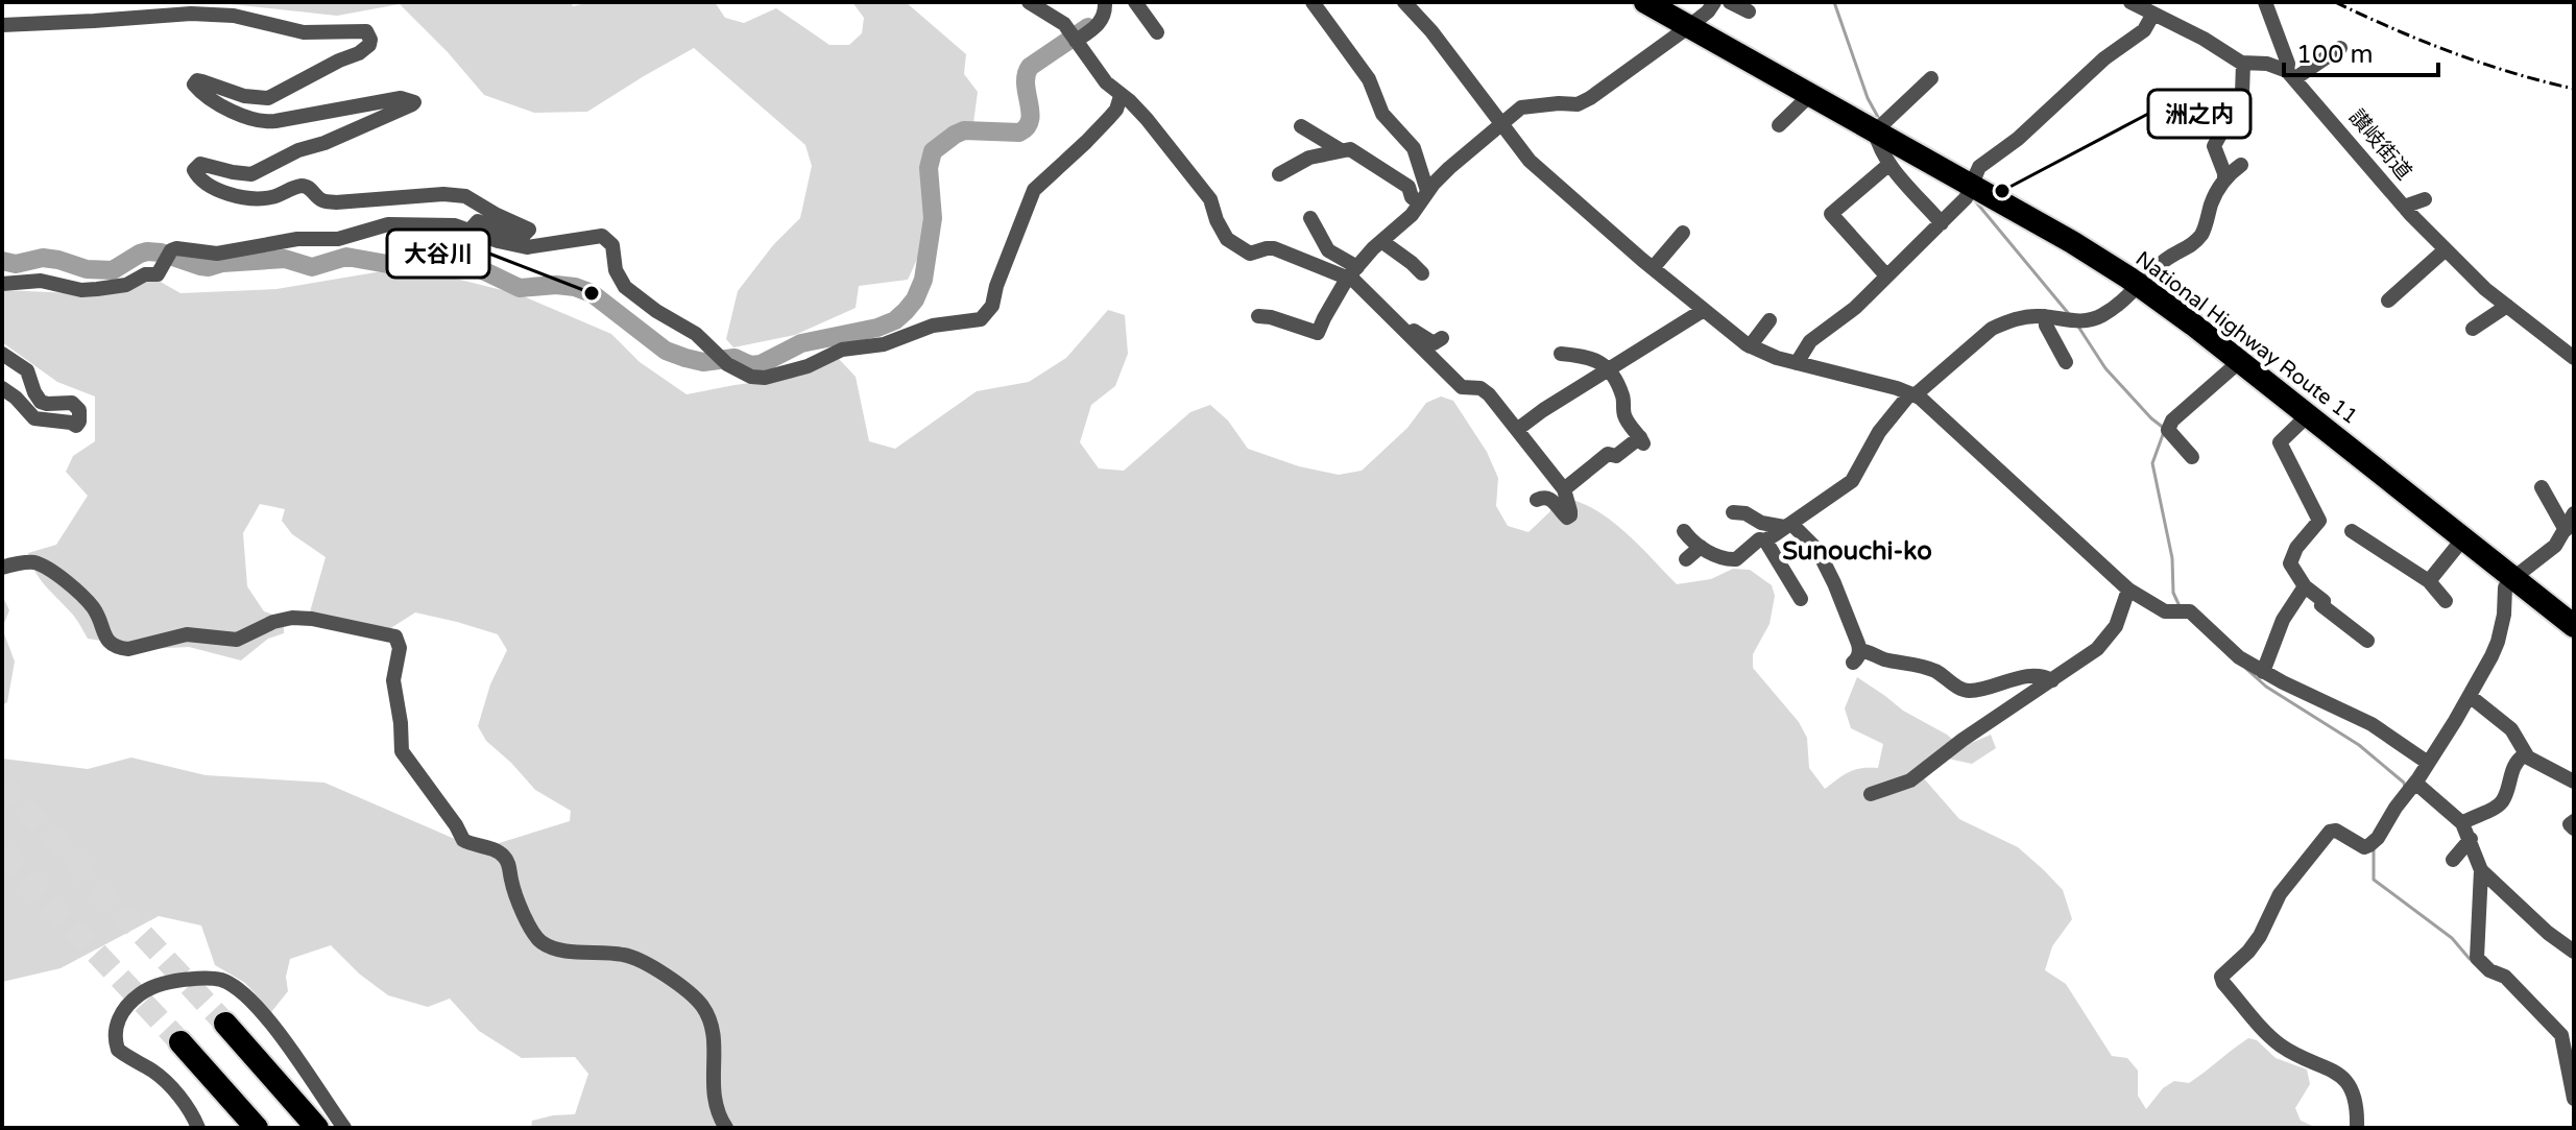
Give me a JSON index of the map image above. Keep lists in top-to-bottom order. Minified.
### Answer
{"streets":{"highway":["National Highway Route 11"],"street":["讃岐街道"]},"districts":["Sunouchi-ko"],"places":["洲之内","大谷川"],"scale_bar":"100 m"}
